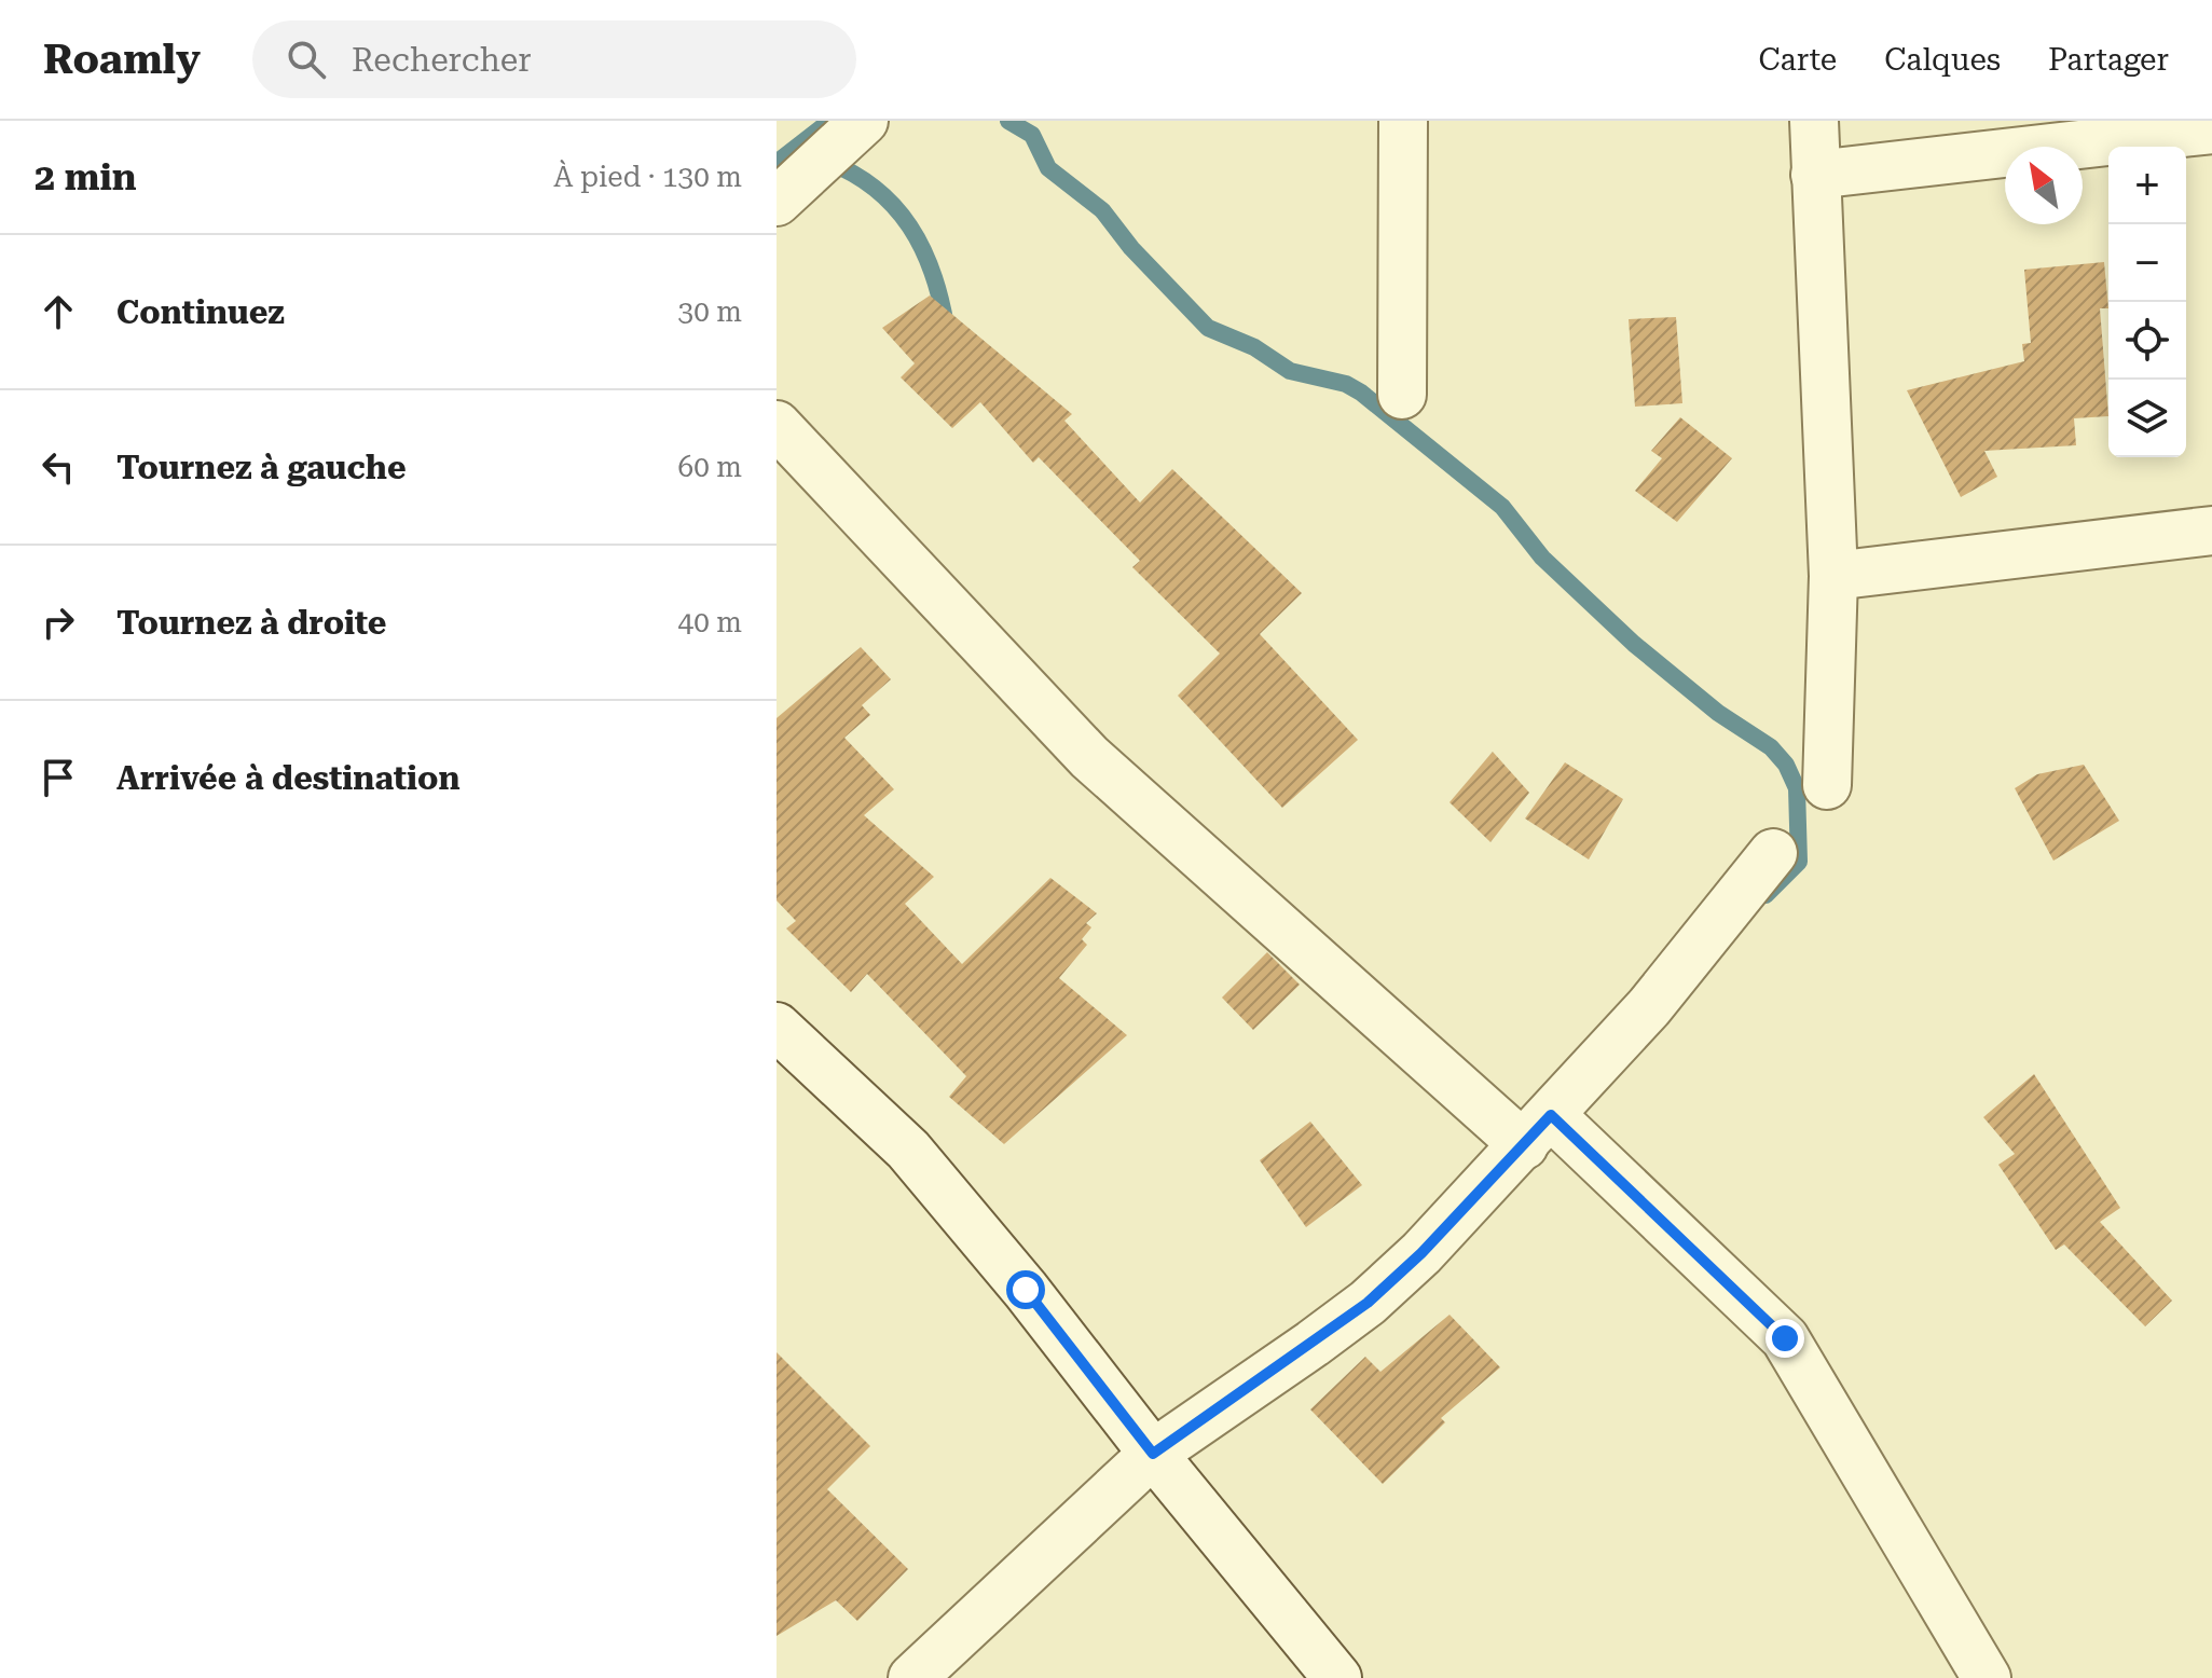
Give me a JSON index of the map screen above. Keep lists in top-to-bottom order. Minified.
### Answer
{"north":"top left","page":{"header":"Roamly","search":"Rechercher","nav":["Carte","Calques","Partager"],"heading":["2 min","À pied · 130 m"],"map_buttons":["+","−"],"list":[["Continuez","30 m"],["Tournez à gauche","60 m"],["Tournez à droite","40 m"],"Arrivée à destination"]}}
